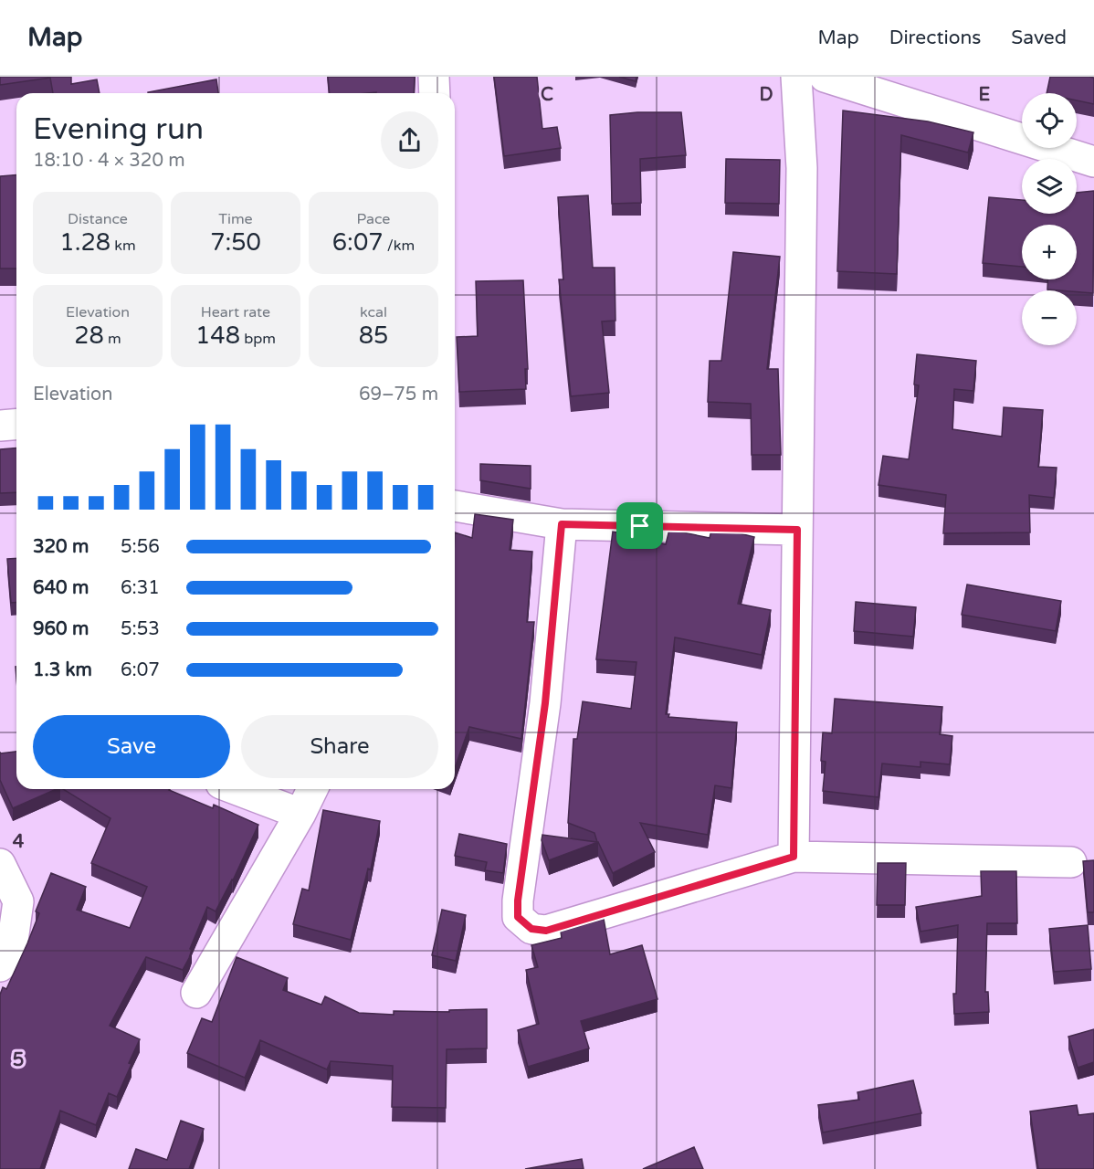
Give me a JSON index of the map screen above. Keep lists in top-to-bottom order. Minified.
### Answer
{"page":{"header":"Map","nav":["Map","Directions","Saved"],"map_buttons":["+","−"],"heading":["Evening run","18:10 · 4 × 320 m"],"stats":[["Distance","1.28 km"],["Time","7:50"],["Pace","6:07 /km"],["Elevation","28 m"],["Heart rate","148 bpm"],["kcal","85"]],"chart":["Elevation","69–75 m"],"list":[{"name":"320 m","note":"5:56"},{"name":"640 m","note":"6:31"},{"name":"960 m","note":"5:53"},{"name":"1.3 km","note":"6:07"}],"buttons":["Save","Share"]},"grid":{"columns":["C","D","E"],"rows":["4","5"]}}
